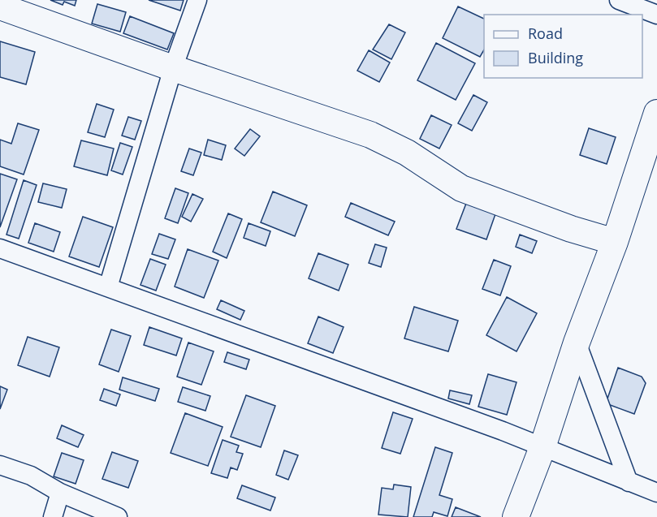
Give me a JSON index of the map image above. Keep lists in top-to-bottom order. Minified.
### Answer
{"legend":["Road","Building"]}
